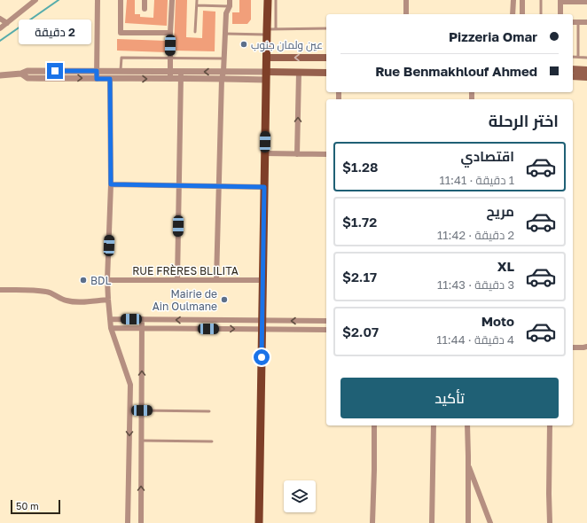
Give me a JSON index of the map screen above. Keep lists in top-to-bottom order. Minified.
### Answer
{"streets":{"street":["RUE FRÈRES BLILITA"]},"places":["عين ولمان جنوب","BDL","Mairie de Ain Oulmane"],"scale_bar":"50 m","page":{"banner":["Pizzeria Omar","Rue Benmakhlouf Ahmed"],"bubble":"2 دقيقة","heading":"اختر الرحلة","list":[{"name":"اقتصادي","note":"1 دقيقة · 11:41","value":"$1.28"},{"name":"مريح","note":"2 دقيقة · 11:42","value":"$1.72"},{"name":"XL","note":"3 دقيقة · 11:43","value":"$2.17"},{"name":"Moto","note":"4 دقيقة · 11:44","value":"$2.07"}],"buttons":"تأكيد","scale":"50 m"}}
